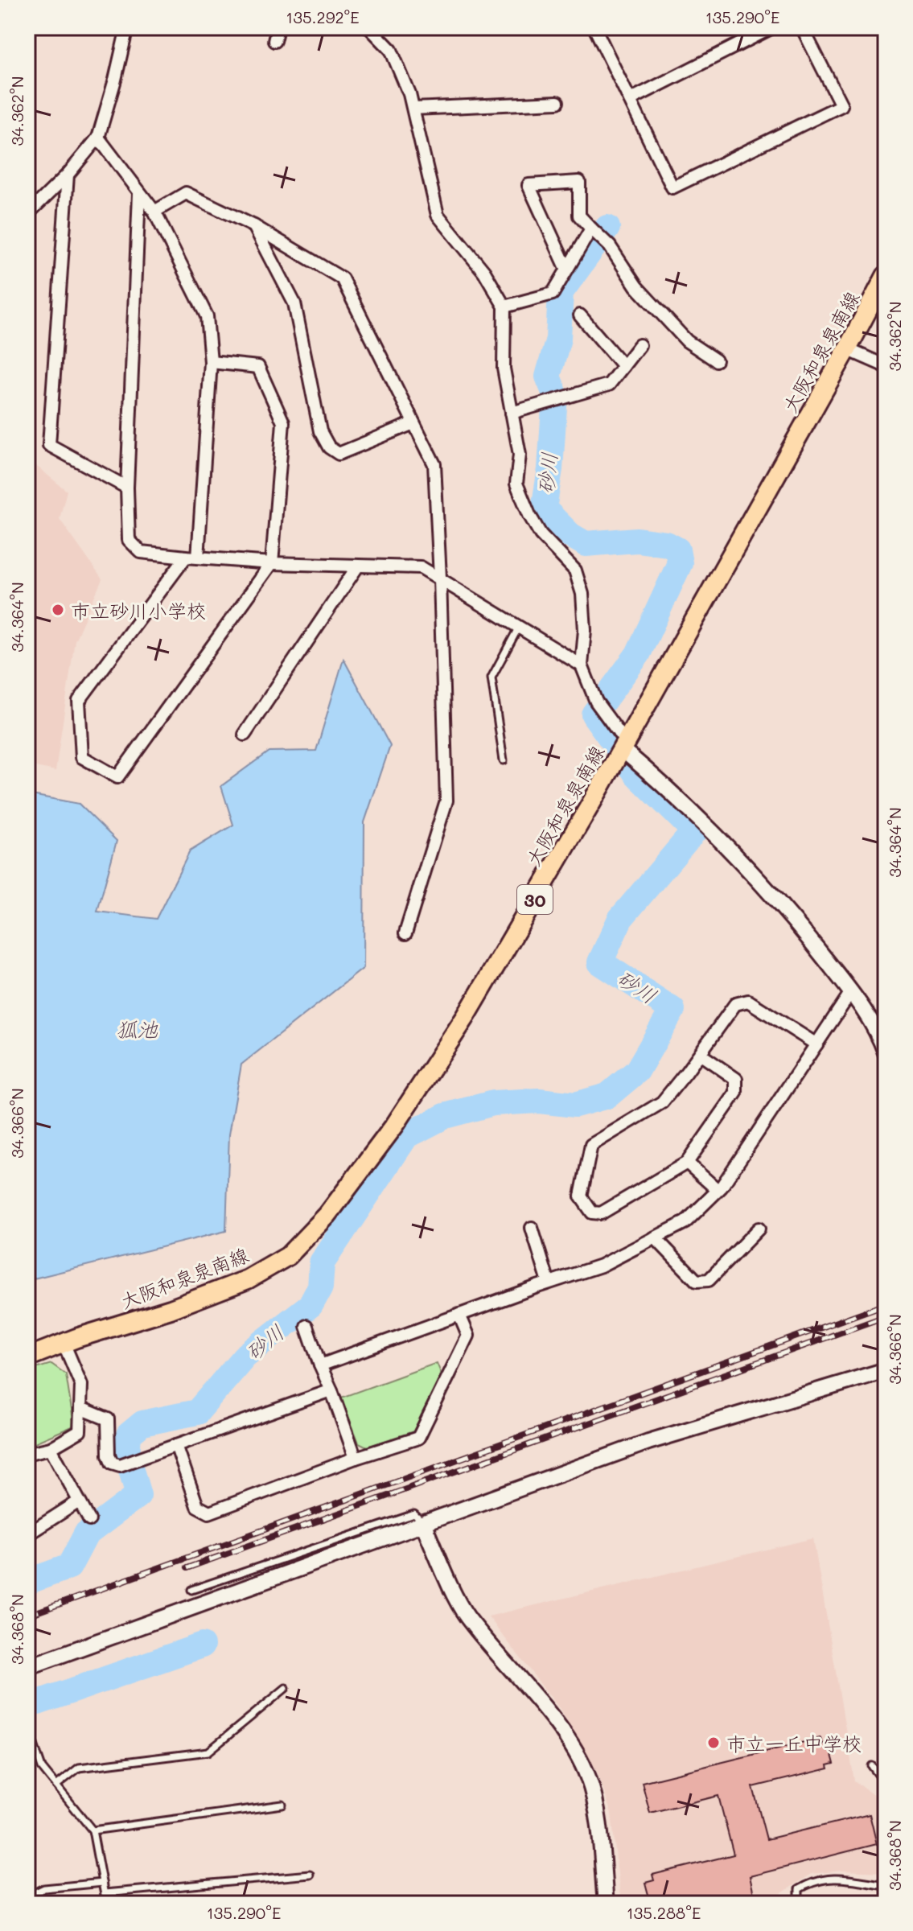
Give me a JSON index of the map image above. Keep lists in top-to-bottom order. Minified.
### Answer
{"streets":{"main road":["大阪和泉泉南線","30"]},"water":["砂川","狐池"],"places":["市立砂川小学校","市立一丘中学校"],"coordinates":["135.292°E","135.290°E","34.362°N","34.364°N","34.366°N","34.368°N","135.288°E"]}
